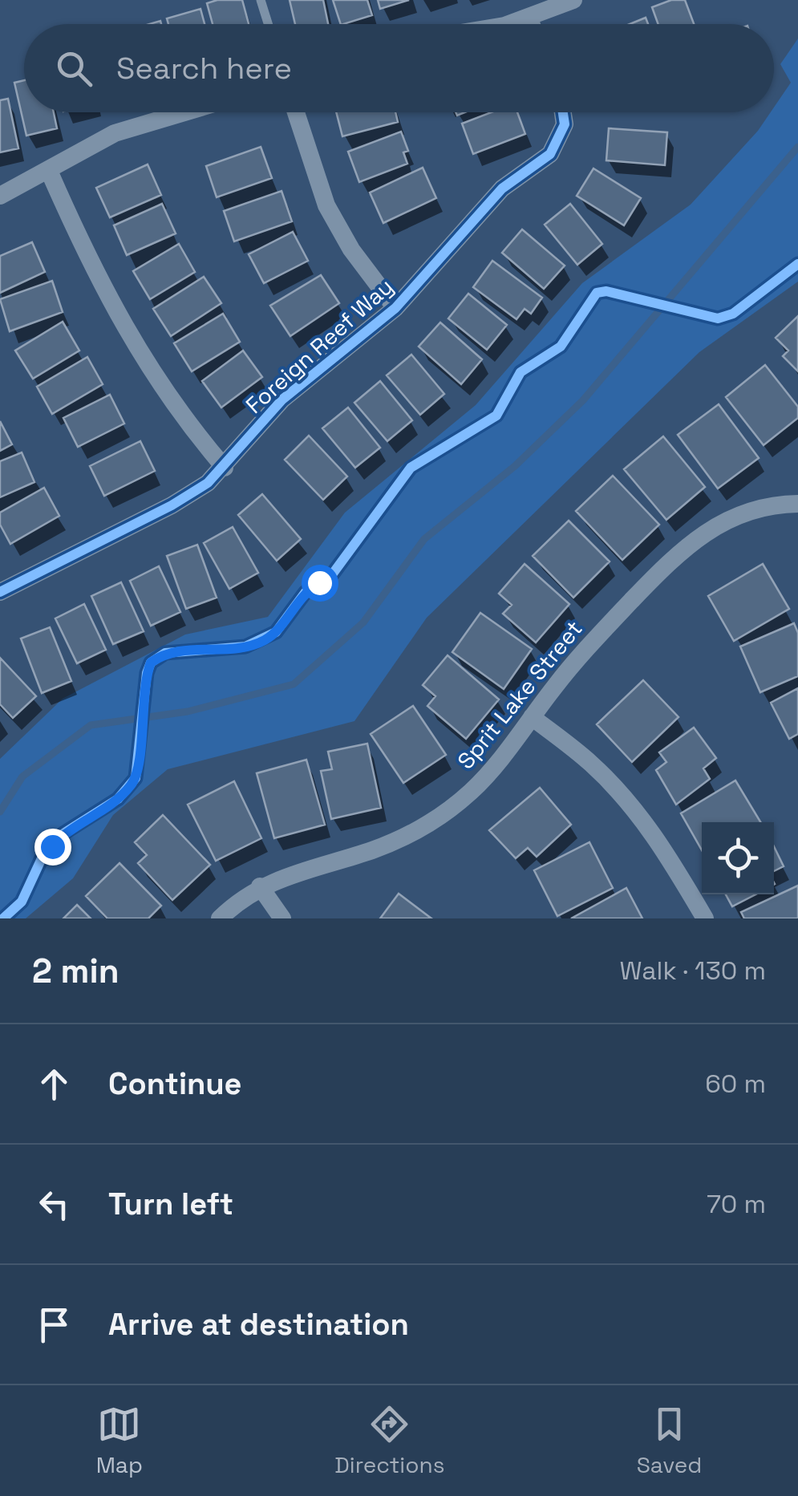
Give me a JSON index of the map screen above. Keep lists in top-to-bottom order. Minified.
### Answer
{"streets":{"street":["Foreign Reef Way","Sprit Lake Street"]},"page":{"search":"Search here","heading":["2 min","Walk · 130 m"],"list":[["Continue","60 m"],["Turn left","70 m"],"Arrive at destination"],"nav":["Map","Directions","Saved"]}}
